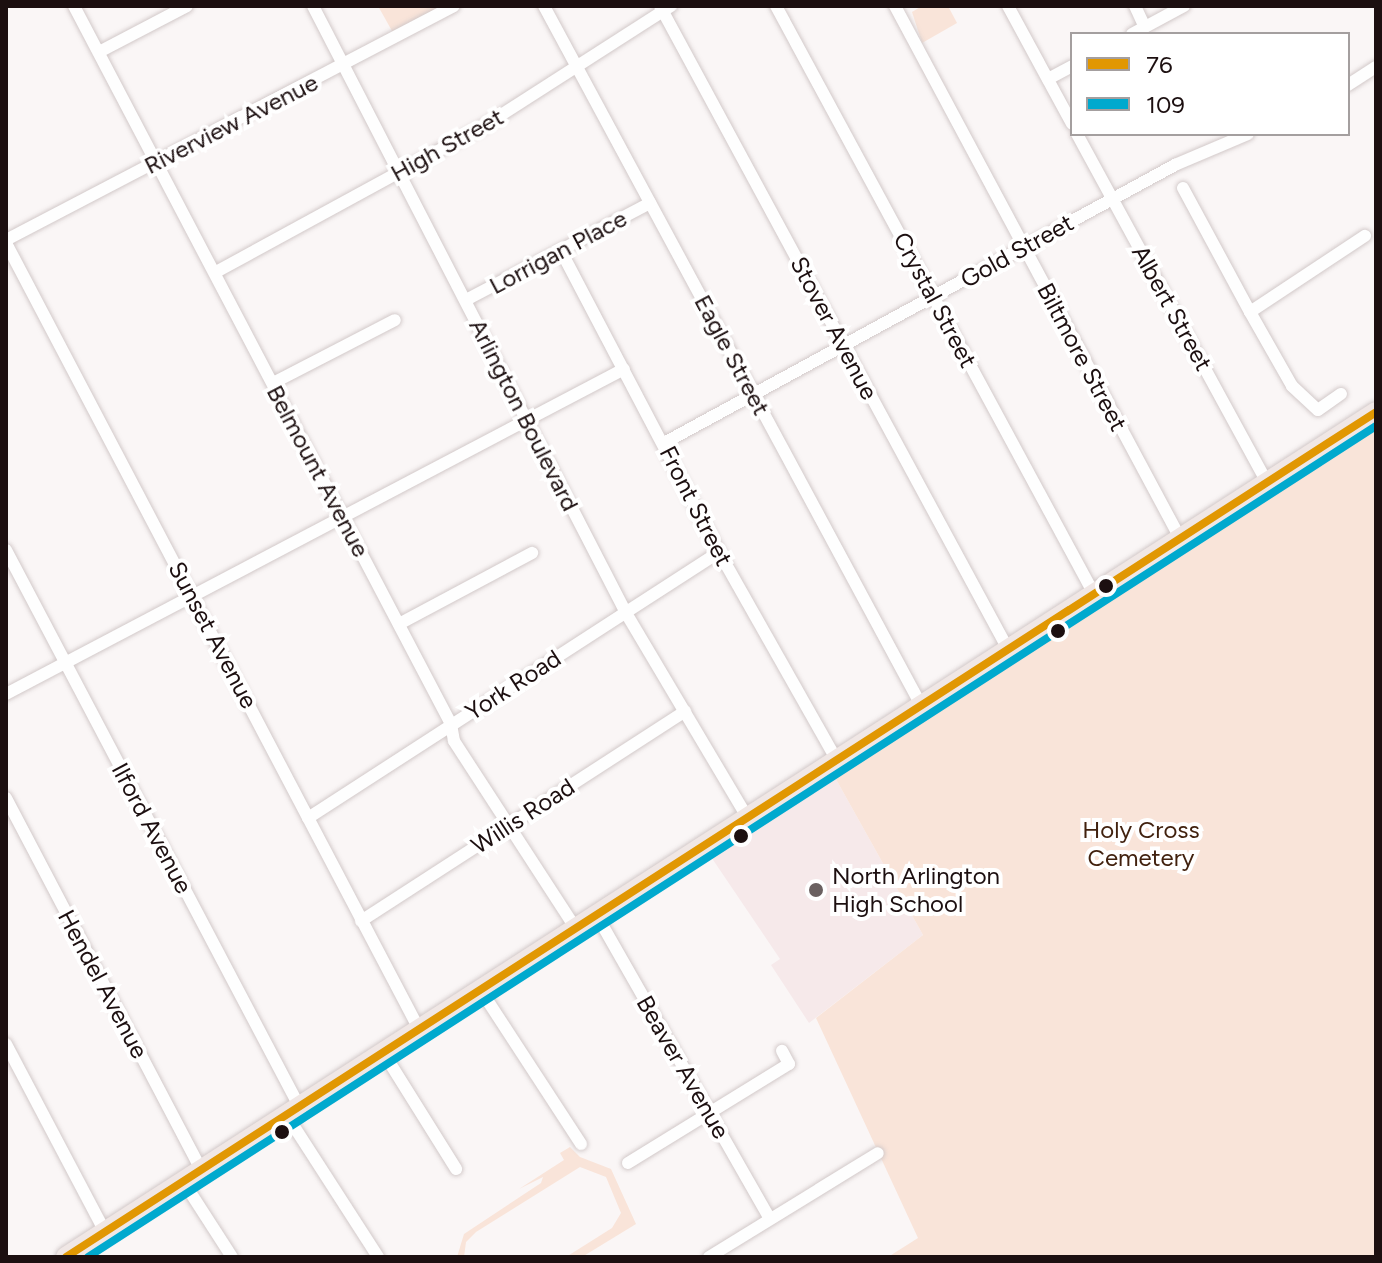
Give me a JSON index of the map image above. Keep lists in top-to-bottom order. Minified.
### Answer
{"streets":{"street":["Riverview Avenue","High Street","Gold Street","Lorrigan Place","Crystal Street","Albert Street","Stover Avenue","Eagle Street","Biltmore Street","Arlington Boulevard","Belmount Avenue","Front Street","Sunset Avenue","York Road","Willis Road","Ilford Avenue","Hendel Avenue","Beaver Avenue"]},"crossings":[["Riverview Avenue","Arlington Boulevard"],["Riverview Avenue","Belmount Avenue"],["Riverview Avenue","Sunset Avenue"],["High Street","Stover Avenue"],["High Street","Eagle Street"],["High Street","Arlington Boulevard"],["High Street","Belmount Avenue"],["Gold Street","Crystal Street"],["Gold Street","Albert Street"],["Gold Street","Stover Avenue"],["Gold Street","Eagle Street"],["Gold Street","Biltmore Street"],["Gold Street","Front Street"],["Lorrigan Place","Eagle Street"],["Lorrigan Place","Arlington Boulevard"],["Lorrigan Place","Front Street"],["Arlington Boulevard","York Road"],["Arlington Boulevard","Willis Road"],["Belmount Avenue","York Road"],["Belmount Avenue","Willis Road"],["Front Street","York Road"],["Sunset Avenue","York Road"],["Sunset Avenue","Willis Road"]],"parks":["Holy Cross Cemetery"],"places":["North Arlington High School"],"lines":["transit line 76","transit line 109"],"legend":["76","109"]}
